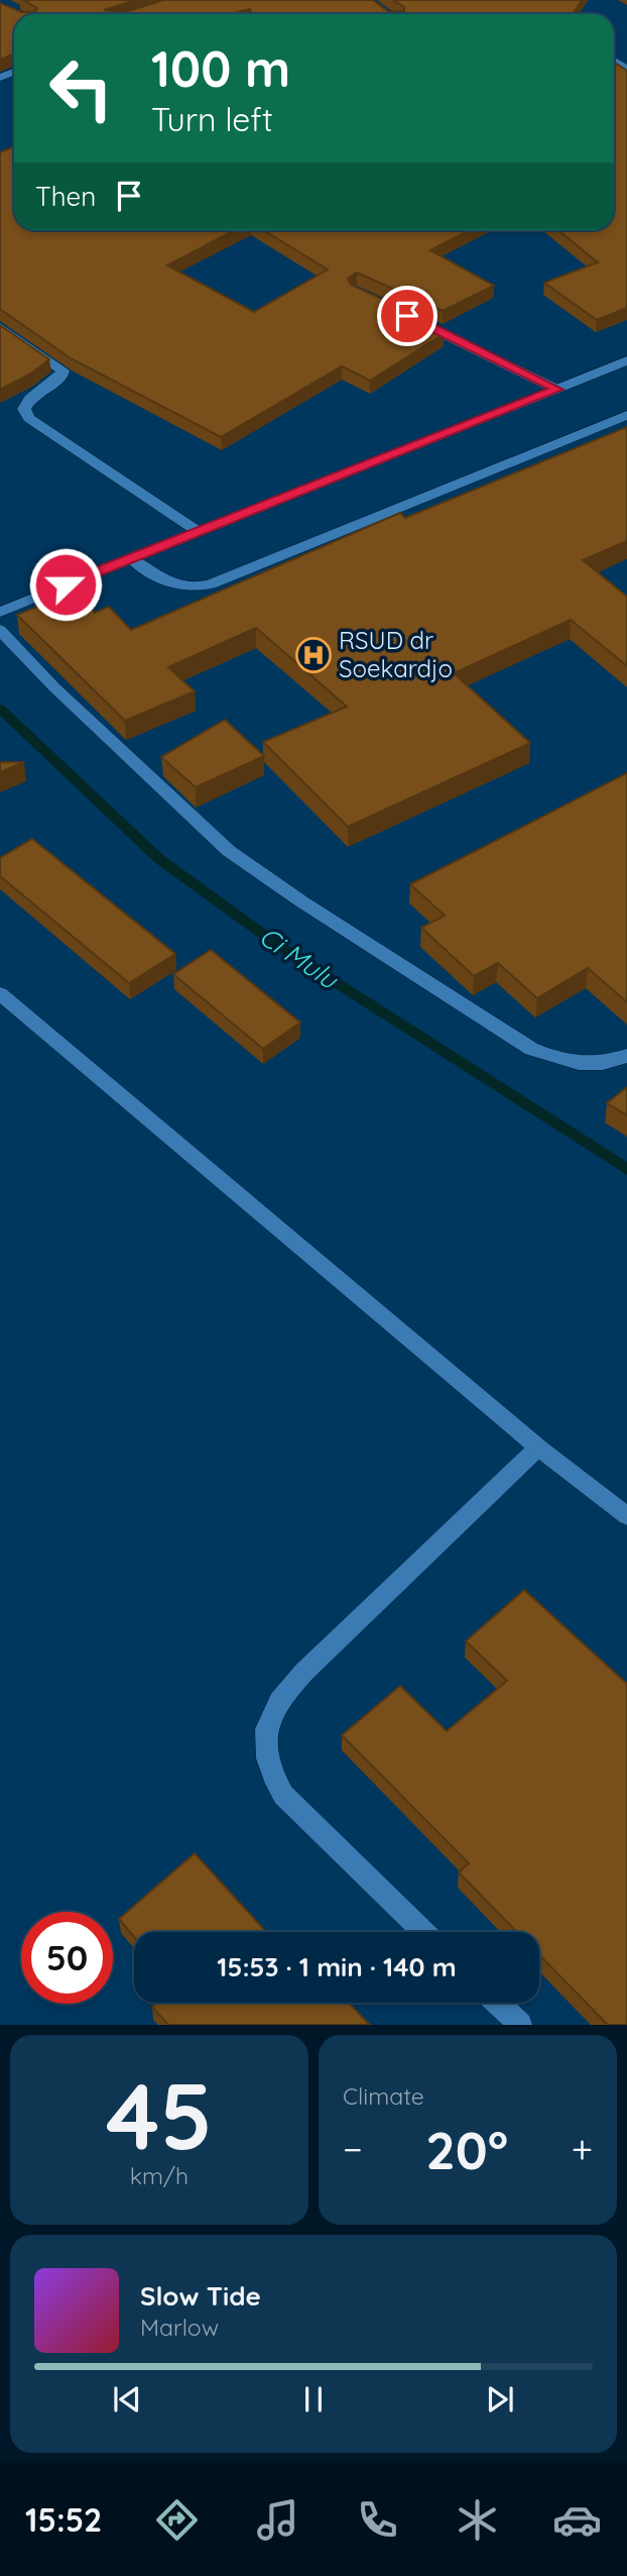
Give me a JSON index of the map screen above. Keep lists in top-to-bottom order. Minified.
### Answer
{"water":["Ci Mulu"],"places":{"hospital":["RSUD dr Soekardjo"]},"page":{"turn":["100 m","Turn left"],"then":"Then","limit":"50","trip":"15:53 · 1 min · 140 m","tile":[["45","km/h"],"Climate"],"heat":["−","20°","+"],"song":["Slow Tide","Marlow"],"tabs":"15:52"}}
